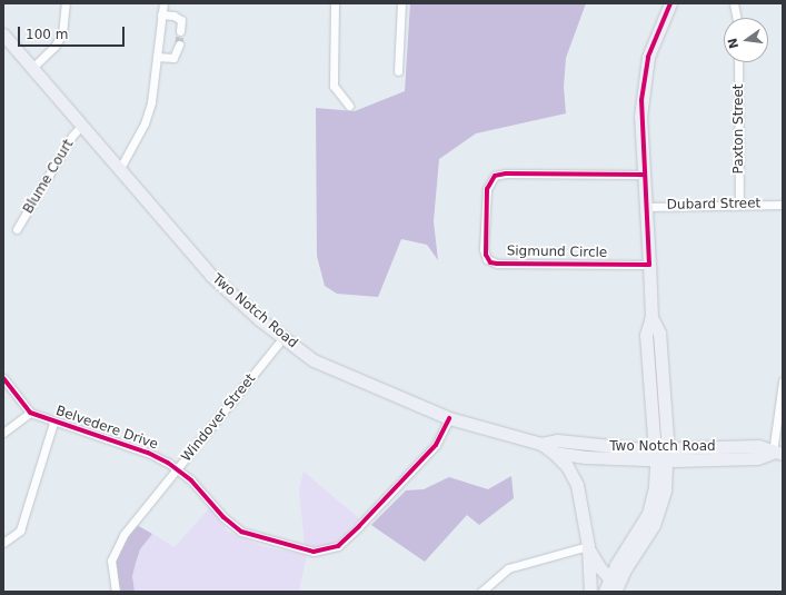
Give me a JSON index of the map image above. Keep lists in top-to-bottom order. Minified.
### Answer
{"streets":{"main road":["Two Notch Road"],"street":["Paxton Street","Blume Court","Dubard Street","Sigmund Circle","Windover Street","Belvedere Drive"]},"crossings":[["Paxton Street","Dubard Street"],["Blume Court","Two Notch Road"],["Two Notch Road","Windover Street"],["Two Notch Road","Belvedere Drive"],["Windover Street","Belvedere Drive"]],"scale_bar":"100 m","north":"left"}
